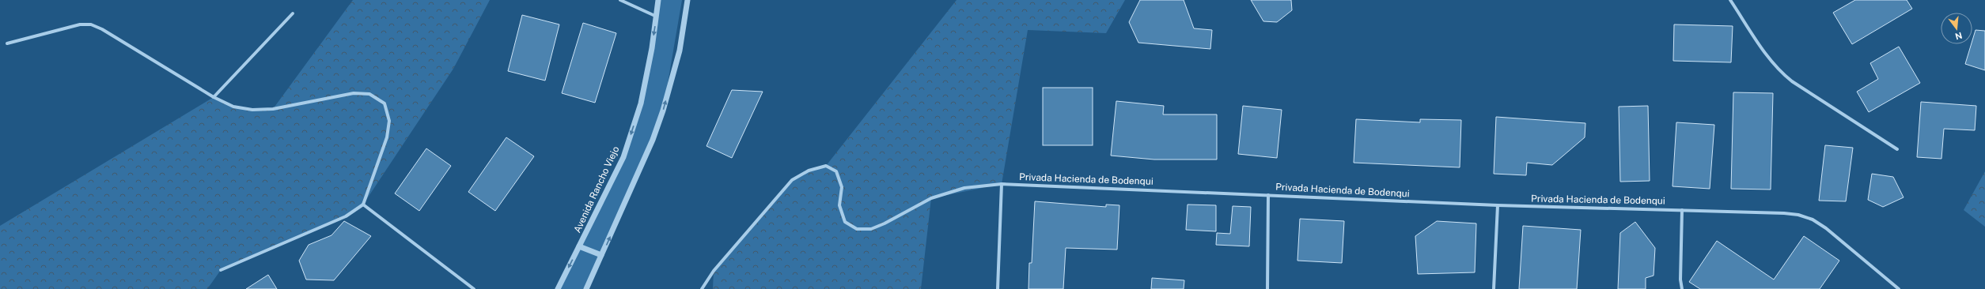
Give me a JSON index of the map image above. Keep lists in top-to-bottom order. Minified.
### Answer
{"streets":{"street":["Privada Hacienda de Bodenqui","Avenida Rancho Viejo"]},"north":"bottom"}
